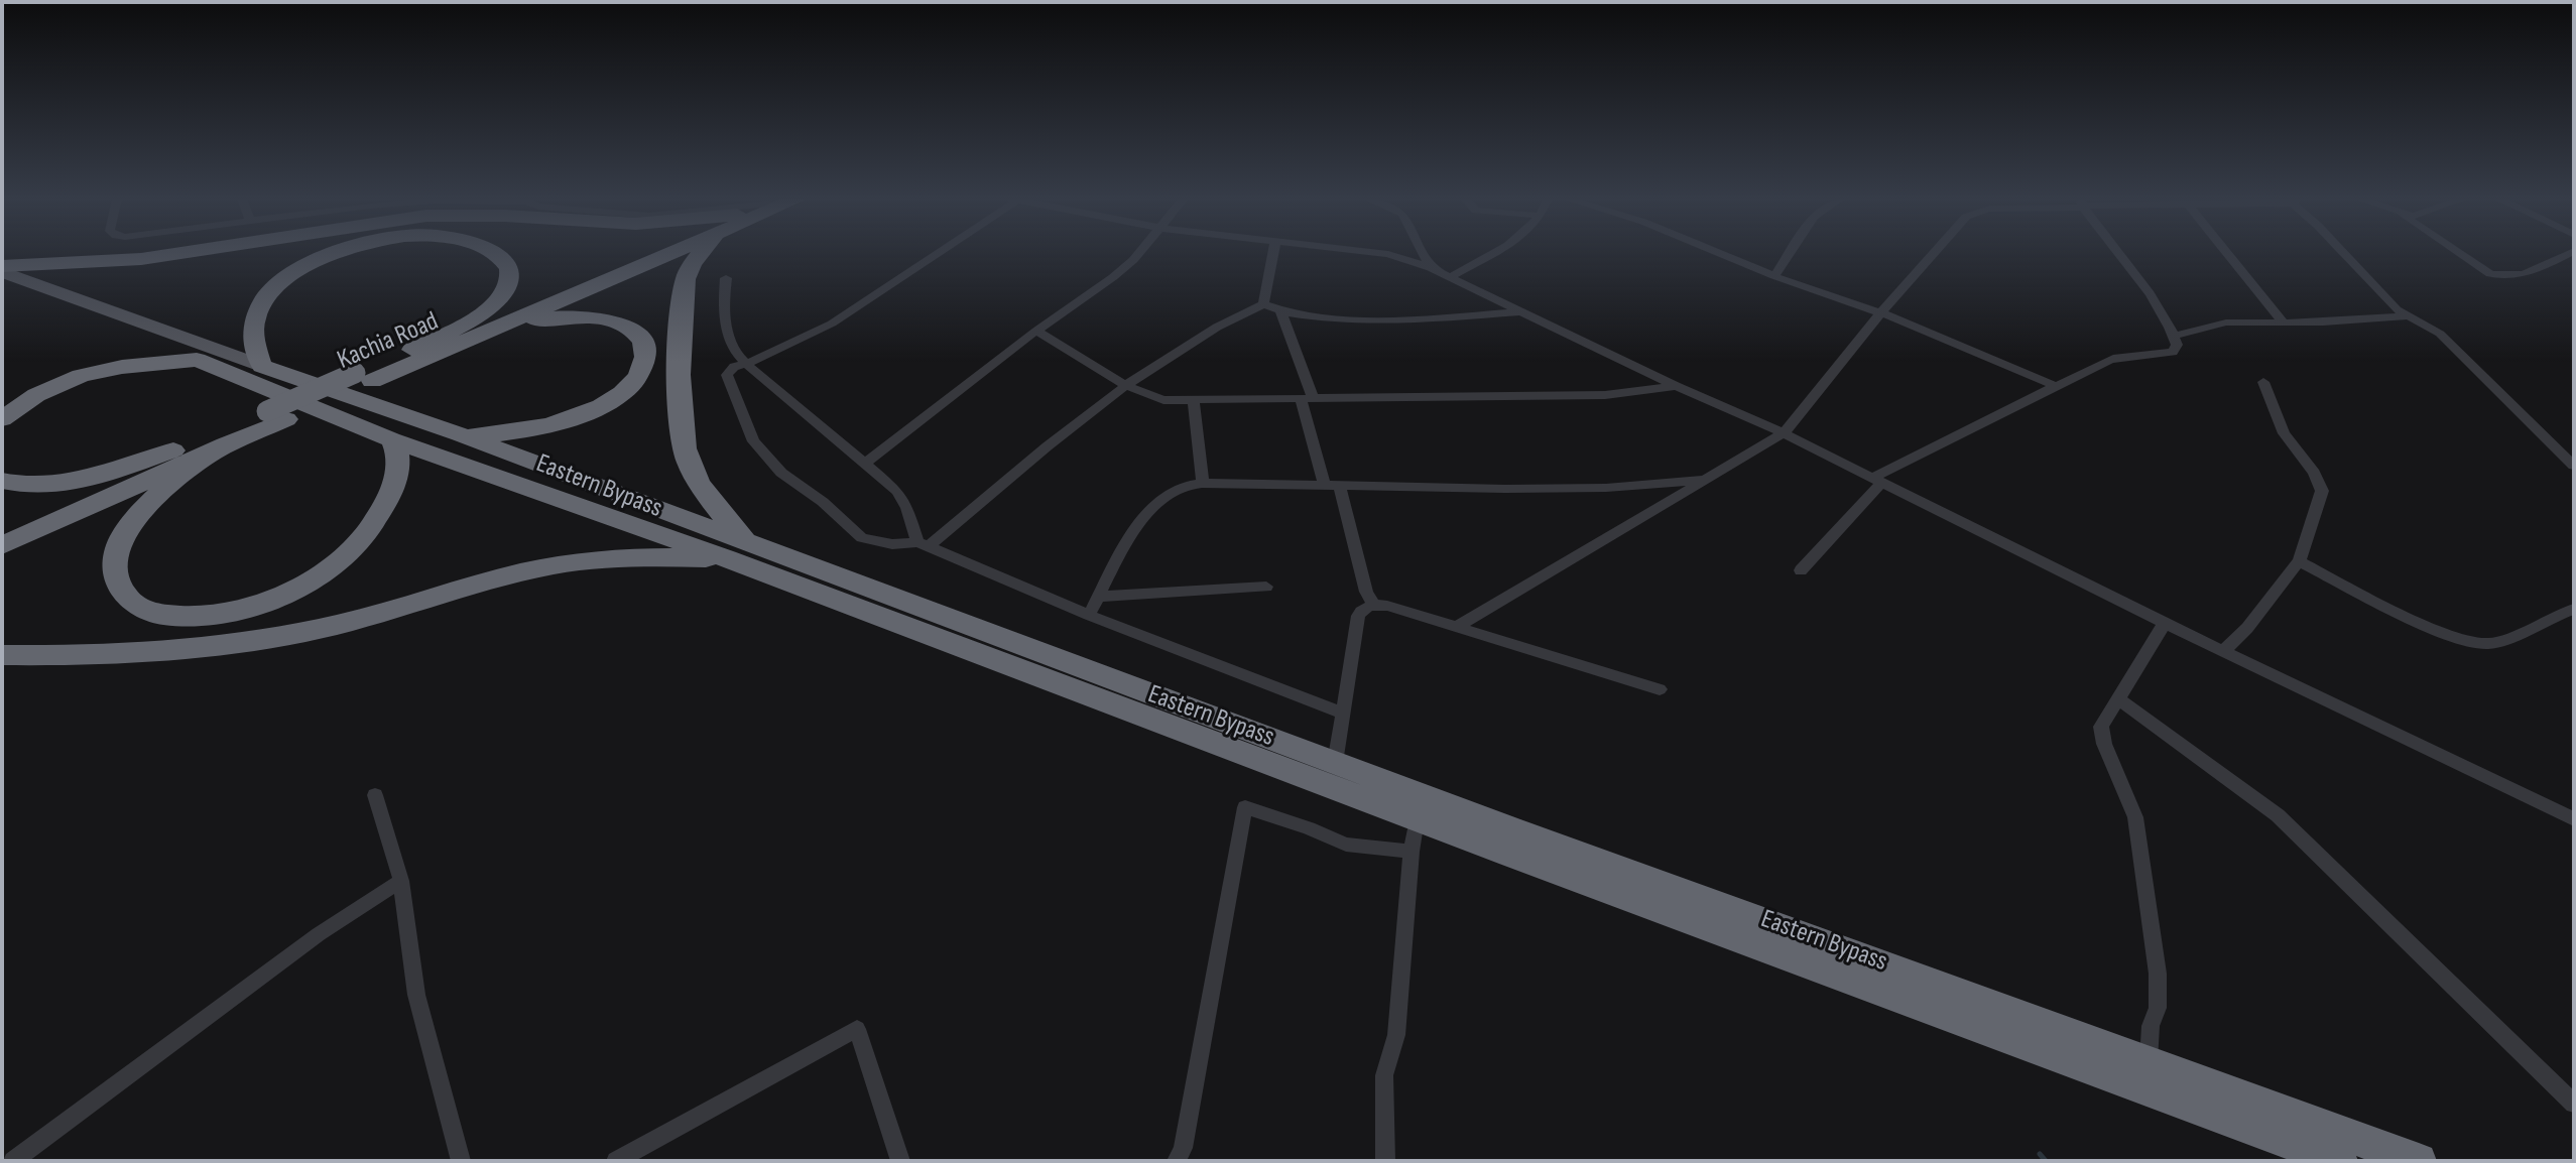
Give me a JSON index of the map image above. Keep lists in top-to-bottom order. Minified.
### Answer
{"streets":{"highway":["Kachia Road","Eastern Bypass"]}}
